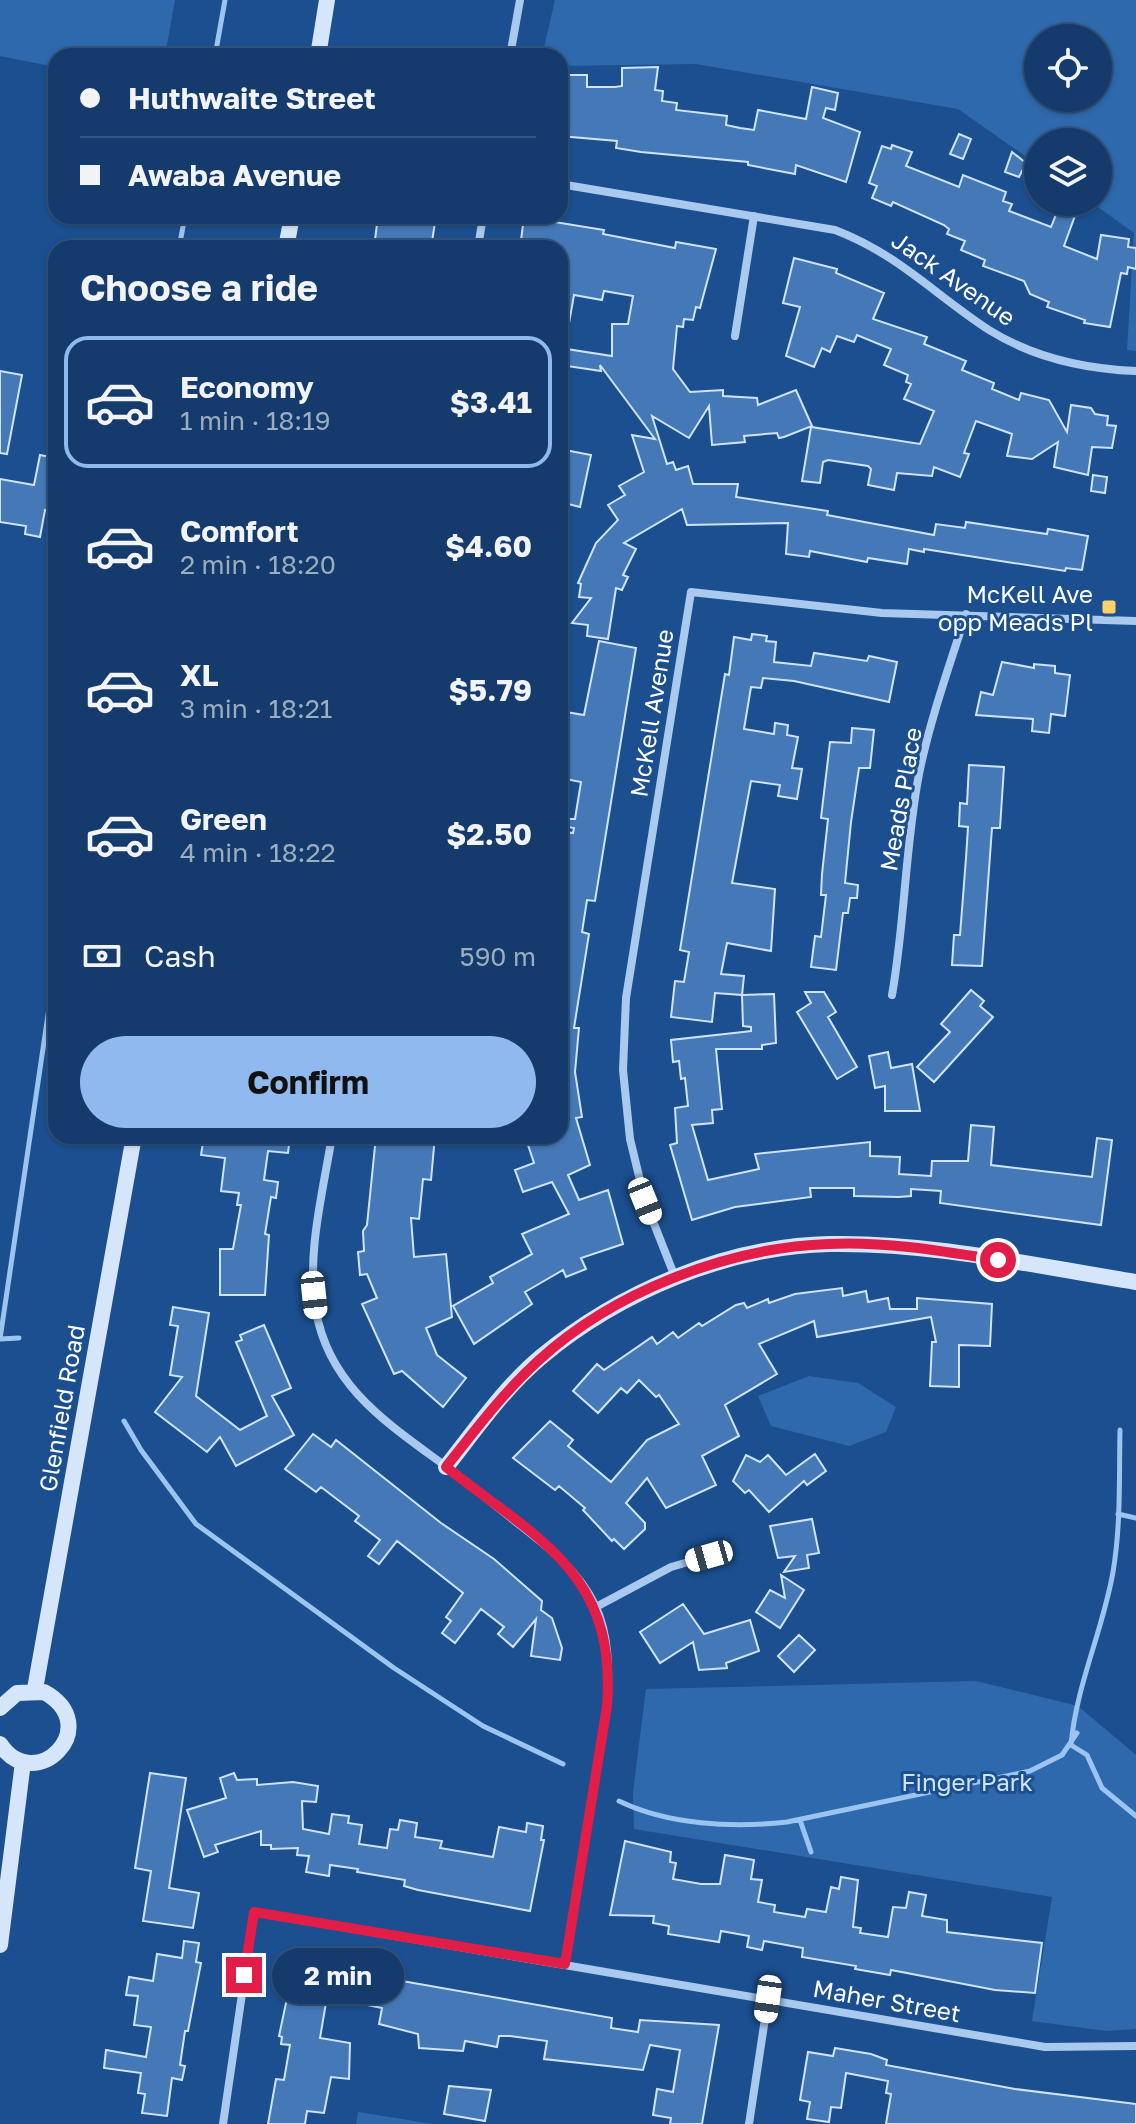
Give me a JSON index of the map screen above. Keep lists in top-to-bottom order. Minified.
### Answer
{"streets":{"main road":["Glenfield Road"],"street":["Jack Avenue","McKell Avenue","Meads Place","Maher Street"]},"crossings":[["McKell Avenue","Meads Place"]],"parks":["Finger Park"],"places":{"transit":["McKell Ave opp Meads Pl"]},"page":{"banner":["Huthwaite Street","Awaba Avenue"],"heading":"Choose a ride","list":[{"name":"Economy","note":"1 min · 18:19","value":"$3.41"},{"name":"Comfort","note":"2 min · 18:20","value":"$4.60"},{"name":"XL","note":"3 min · 18:21","value":"$5.79"},{"name":"Green","note":"4 min · 18:22","value":"$2.50"}],"pay":["Cash","590 m"],"buttons":"Confirm","bubble":"2 min"}}
